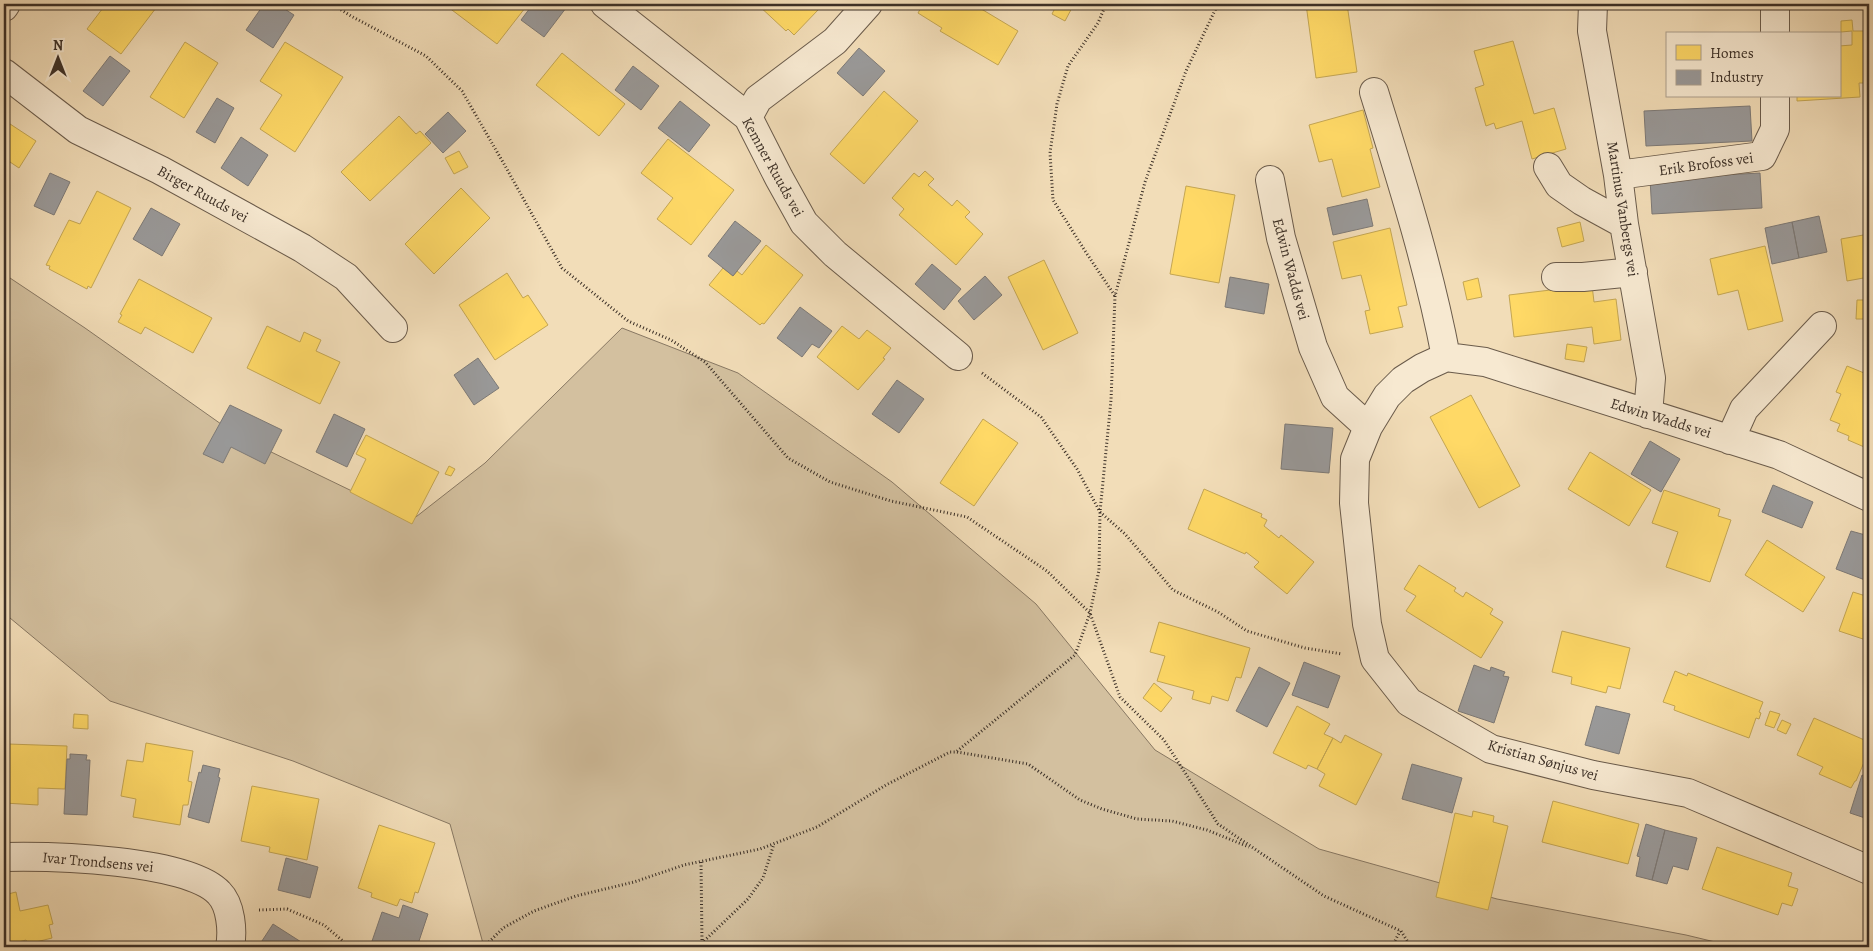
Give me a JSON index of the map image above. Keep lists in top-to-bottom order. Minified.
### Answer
{"streets":{"street":["Erik Brofoss vei","Kemner Ruuds vei","Birger Ruuds vei","Martinus Vanbergs vei","Edwin Wadds vei","Kristian Sønjus vei","Ivar Trondsens vei"]},"crossings":[["Erik Brofoss vei","Martinus Vanbergs vei"],["Martinus Vanbergs vei","Edwin Wadds vei"],["Edwin Wadds vei","Kristian Sønjus vei"]],"legend":["Homes","Industry"],"north":"top"}
